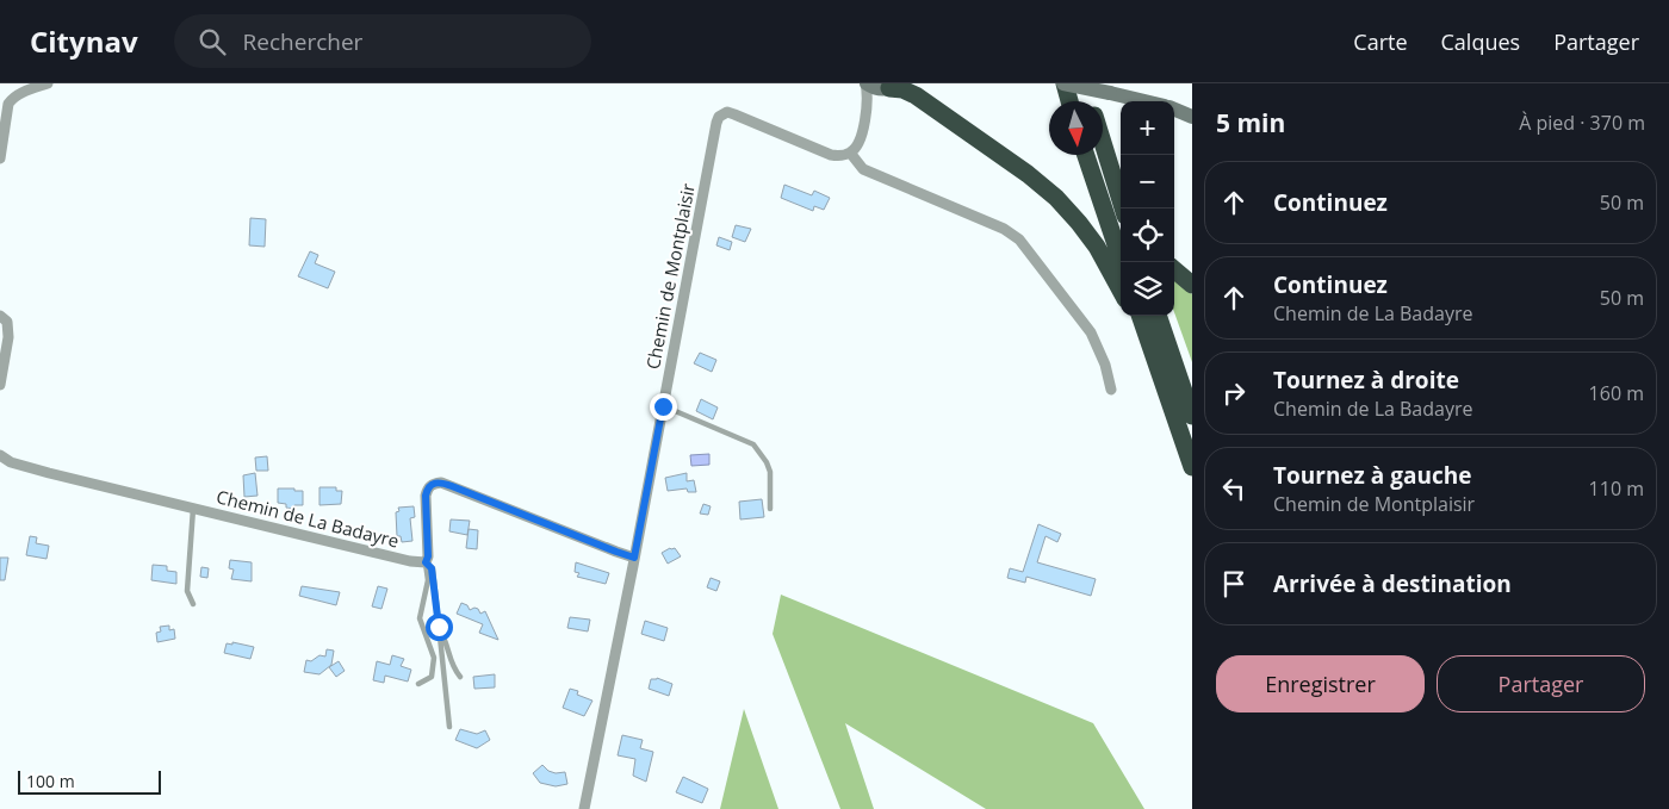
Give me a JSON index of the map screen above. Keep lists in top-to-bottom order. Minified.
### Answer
{"streets":{"street":["Chemin de Montplaisir","Chemin de La Badayre"]},"crossings":[["Chemin de Montplaisir","Chemin de La Badayre"]],"scale_bar":"100 m","north":"bottom","page":{"header":"Citynav","search":"Rechercher","nav":["Carte","Calques","Partager"],"heading":["5 min","À pied · 370 m"],"map_buttons":["+","−"],"list":[["Continuez","50 m"],["Continuez","Chemin de La Badayre","50 m"],["Tournez à droite","Chemin de La Badayre","160 m"],["Tournez à gauche","Chemin de Montplaisir","110 m"],"Arrivée à destination"],"buttons":["Enregistrer","Partager"],"scale":"100 m"}}
